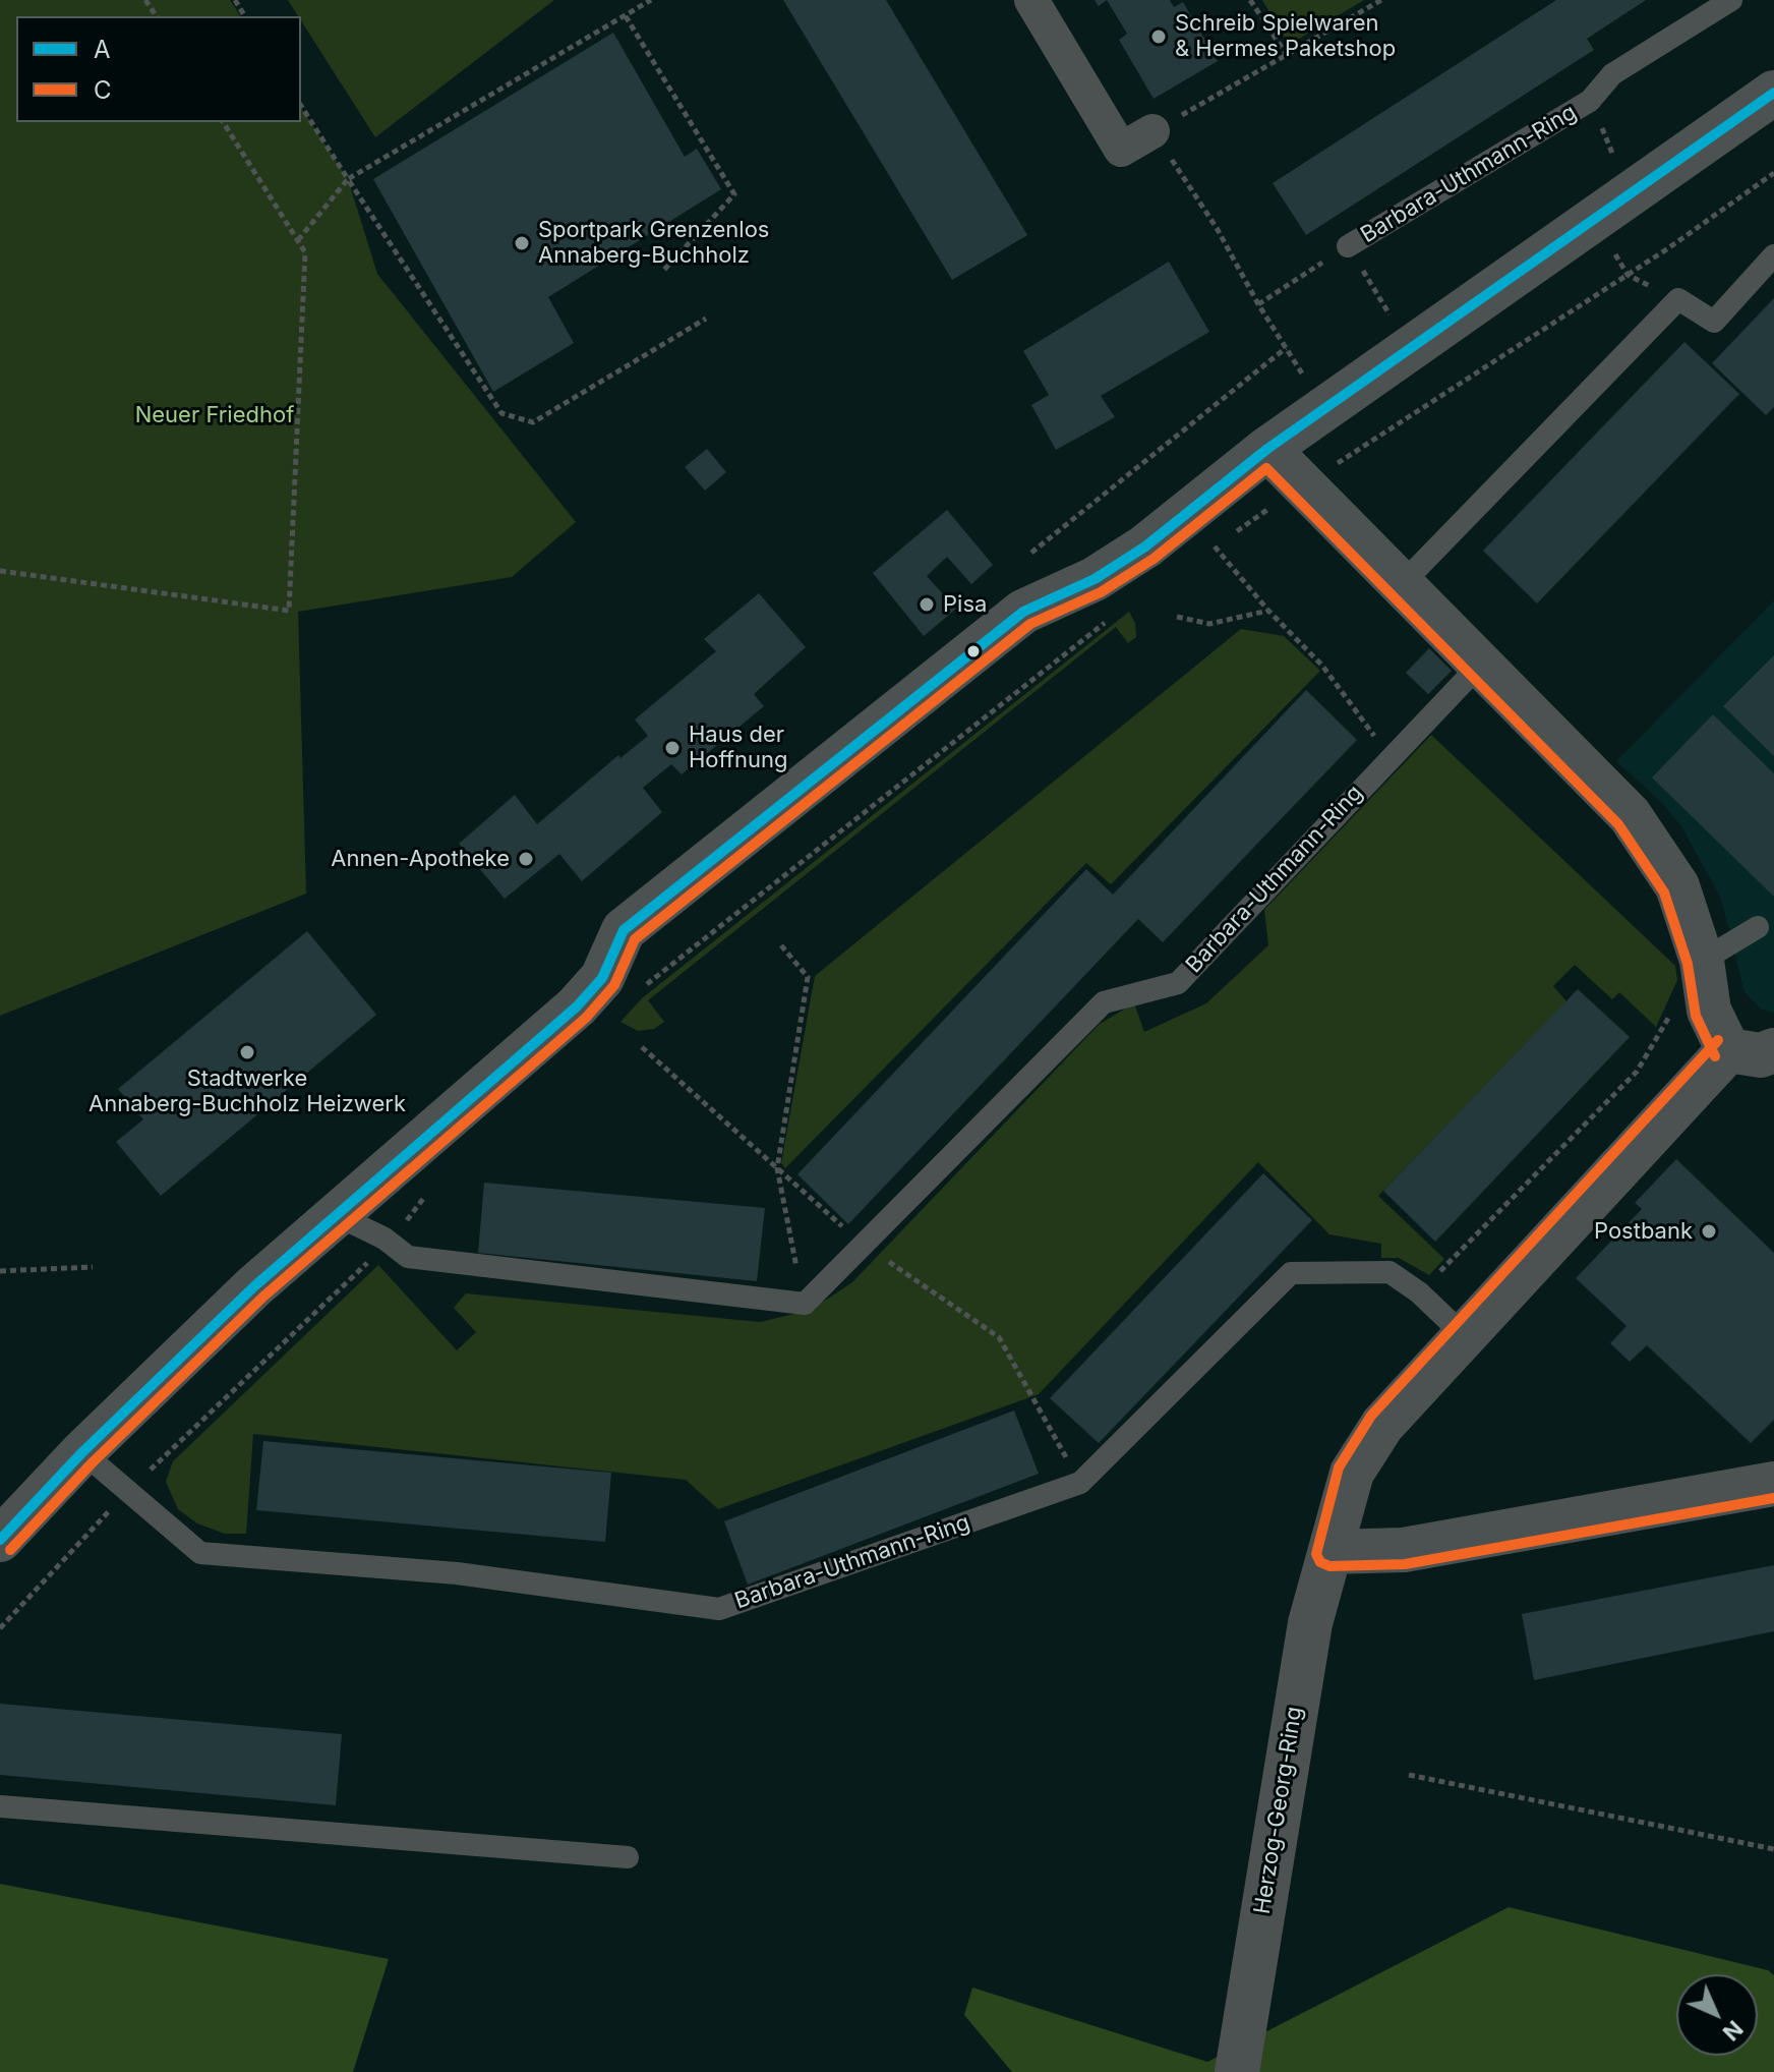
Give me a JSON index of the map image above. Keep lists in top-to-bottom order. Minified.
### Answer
{"streets":{"street":["Herzog-Georg-Ring"],"lane":["Barbara-Uthmann-Ring"]},"crossings":[["Barbara-Uthmann-Ring","Herzog-Georg-Ring"]],"parks":["Neuer Friedhof"],"places":["Schreib Spielwaren & Hermes Paketshop","Sportpark Grenzenlos Annaberg-Buchholz","Pisa","Haus der Hoffnung","Annen-Apotheke","Stadtwerke Annaberg-Buchholz Heizwerk","Postbank"],"lines":["transit line A","transit line C"],"legend":["A","C"],"north":"bottom right"}
